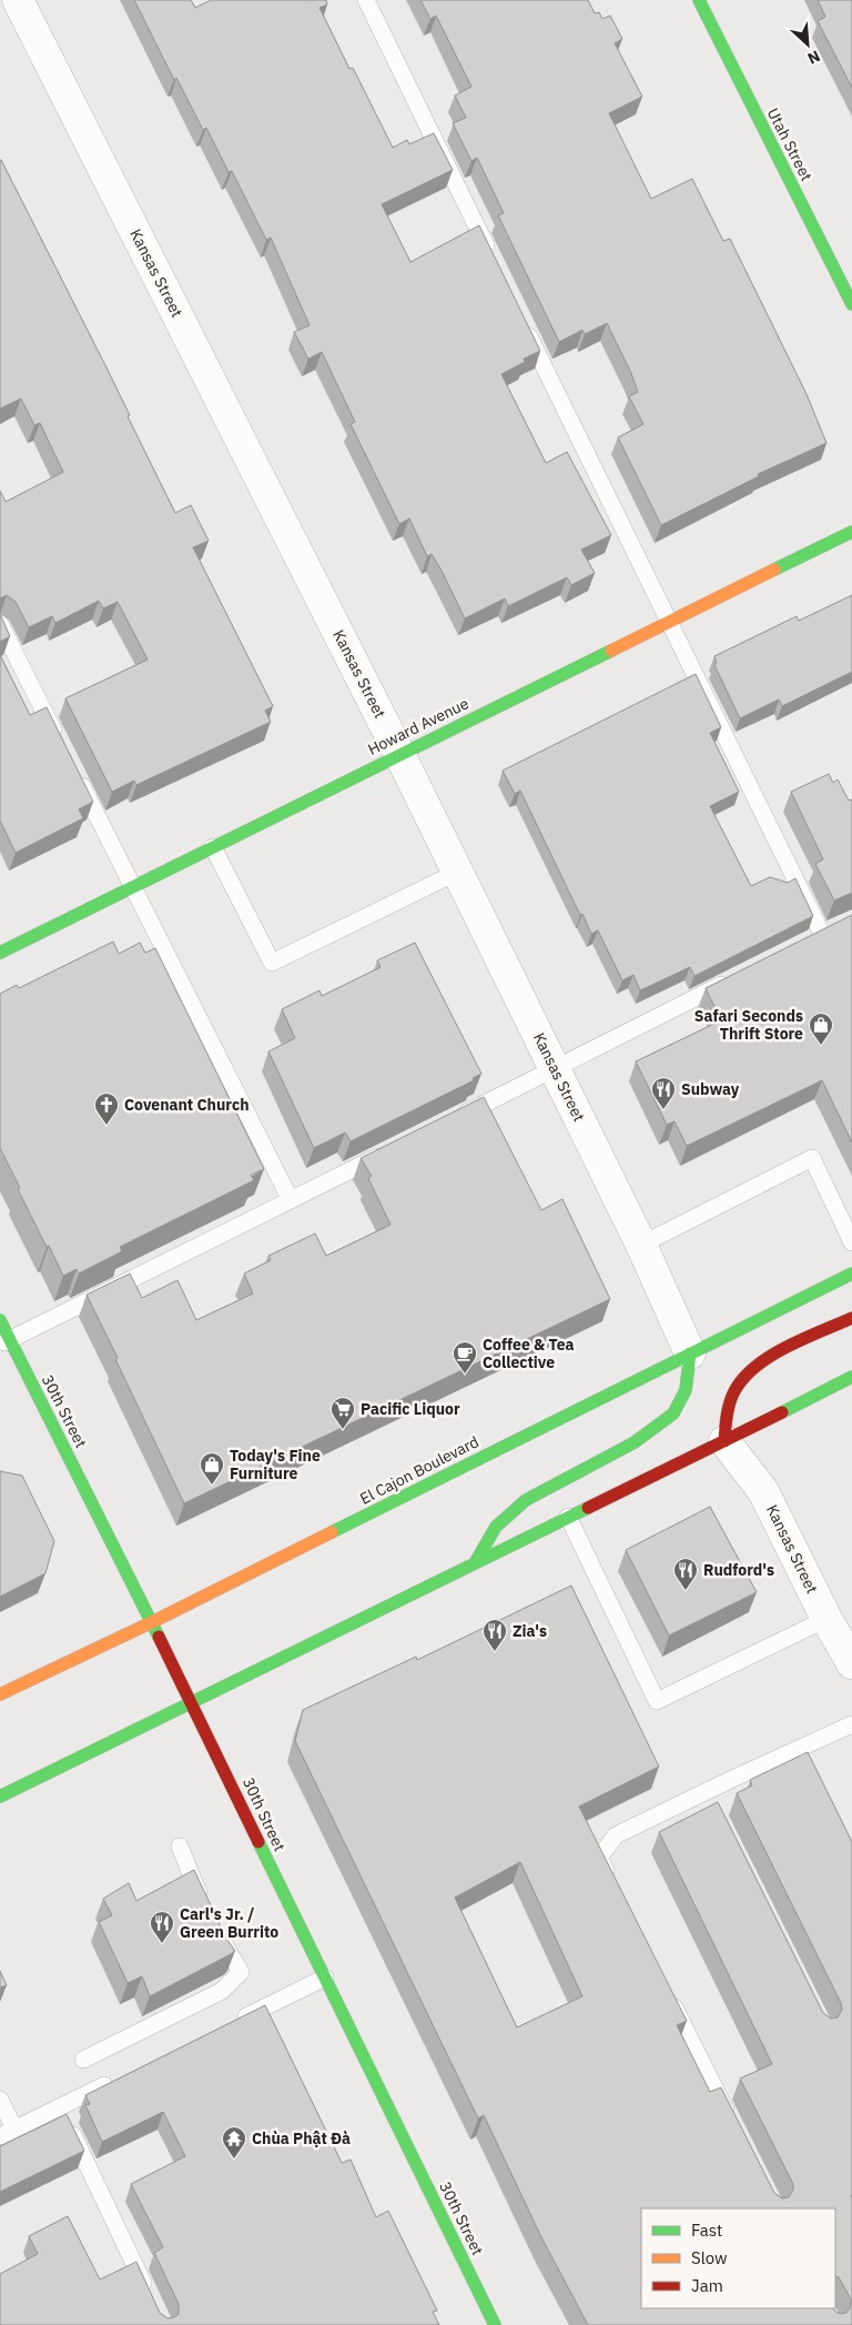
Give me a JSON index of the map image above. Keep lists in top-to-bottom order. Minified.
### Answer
{"streets":{"main road":["Utah Street","Howard Avenue","30th Street","El Cajon Boulevard"],"street":["Kansas Street"]},"crossings":[["Kansas Street","Howard Avenue"],["Kansas Street","El Cajon Boulevard"],["30th Street","El Cajon Boulevard"]],"places":{"shop":["Safari Seconds Thrift Store","Today's Fine Furniture"],"restaurant":["Subway","Rudford's","Zia's","Carl's Jr. / Green Burrito"],"church":["Covenant Church"],"cafe":["Coffee & Tea Collective"],"supermarket":["Pacific Liquor"],"temple":["Chùa Phật Đà"]},"legend":["Fast","Slow","Jam"],"north":"bottom right"}
